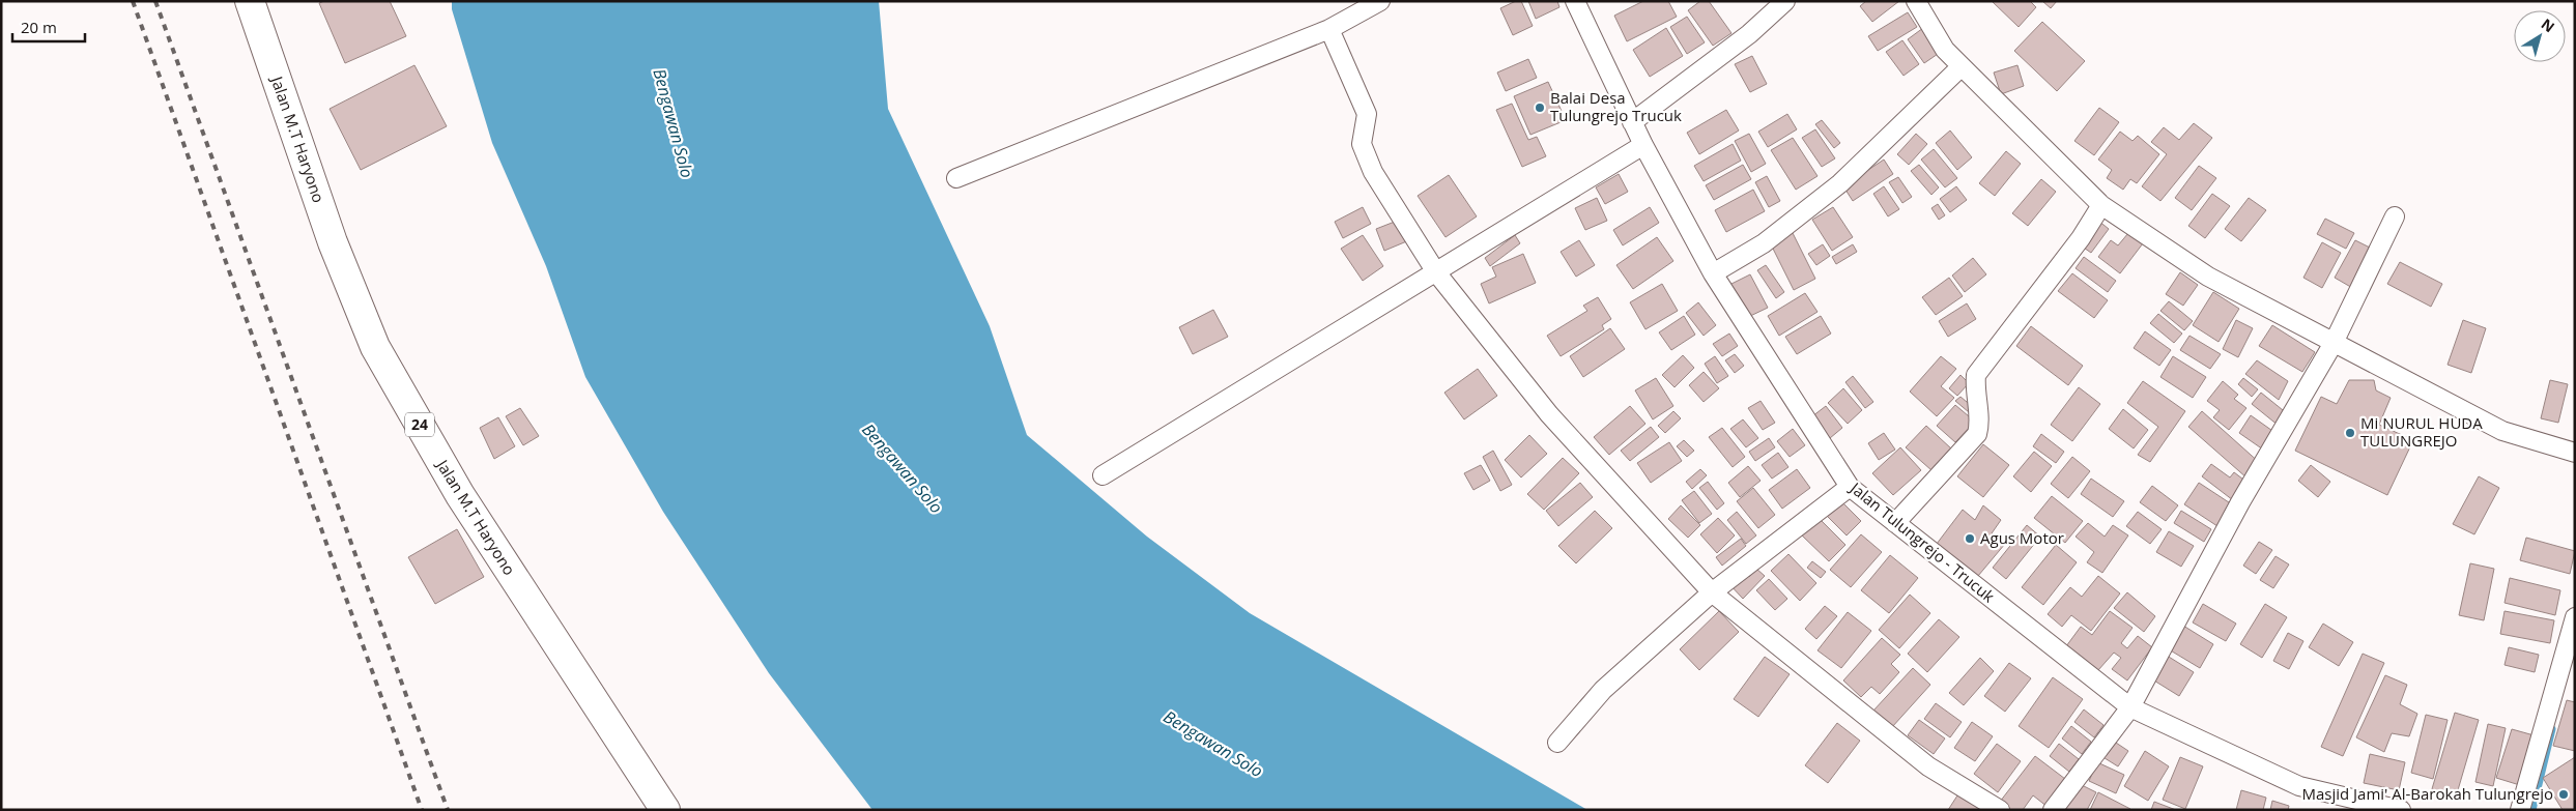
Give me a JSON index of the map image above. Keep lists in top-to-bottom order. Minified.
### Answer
{"streets":{"highway":["Jalan M.T Haryono","24"],"street":["Jalan Tulungrejo - Trucuk"]},"water":["Bengawan Solo"],"places":["Balai Desa Tulungrejo Trucuk","Mi NURUL HUDA TULUNGREJO","Agus Motor","Masjid Jami' Al-Barokah Tulungrejo"],"scale_bar":"20 m","north":"top right"}
